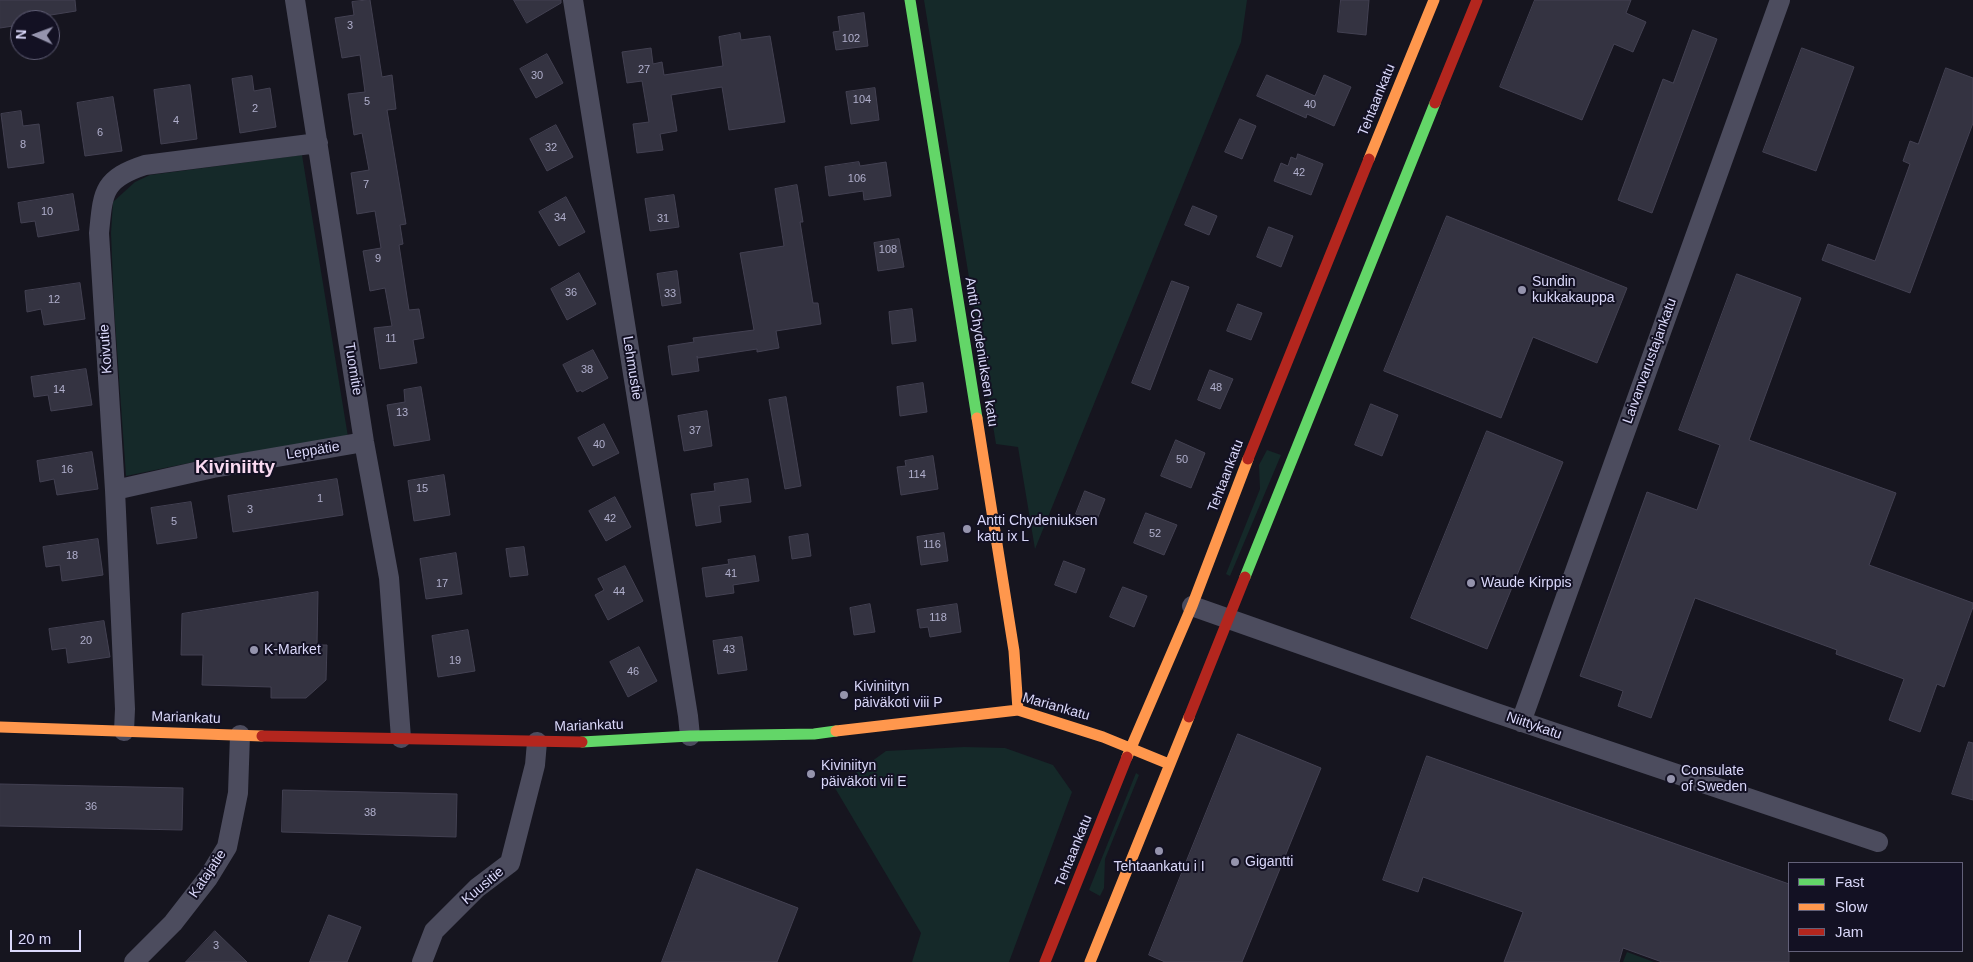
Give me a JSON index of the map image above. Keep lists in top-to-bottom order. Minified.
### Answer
{"streets":{"main road":["Tehtaankatu","Antti Chydeniuksen katu","Mariankatu"],"street":["Koivutie","Laivanvarustajankatu","Lehmustie","Tuomitie","Leppätie","Niittykatu","Katajatie","Kuusitie"]},"crossings":[["Tehtaankatu","Mariankatu"],["Tehtaankatu","Niittykatu"],["Koivutie","Tuomitie"],["Koivutie","Leppätie"],["Koivutie","Mariankatu"],["Antti Chydeniuksen katu","Mariankatu"],["Laivanvarustajankatu","Niittykatu"],["Lehmustie","Mariankatu"],["Tuomitie","Leppätie"],["Tuomitie","Mariankatu"],["Mariankatu","Katajatie"],["Mariankatu","Kuusitie"]],"districts":["Kiviniitty"],"places":["Sundin kukkakauppa","Antti Chydeniuksen katu ix L","Waude Kirppis","K-Market","Kiviniityn päiväkoti viii P","Kiviniityn päiväkoti vii E","Consulate of Sweden","Tehtaankatu i I","Gigantti"],"house_numbers":["3","102","27","30","104","5","40","2","4","6","8","32","42","106","7","10","34","31","108","9","36","33","12","11","38","48","14","13","37","40","50","16","114","15","1","3","42","5","52","116","18","41","17","44","118","20","43","19","46","36","38","3"],"legend":["Fast","Slow","Jam"],"scale_bar":"20 m","north":"left"}
